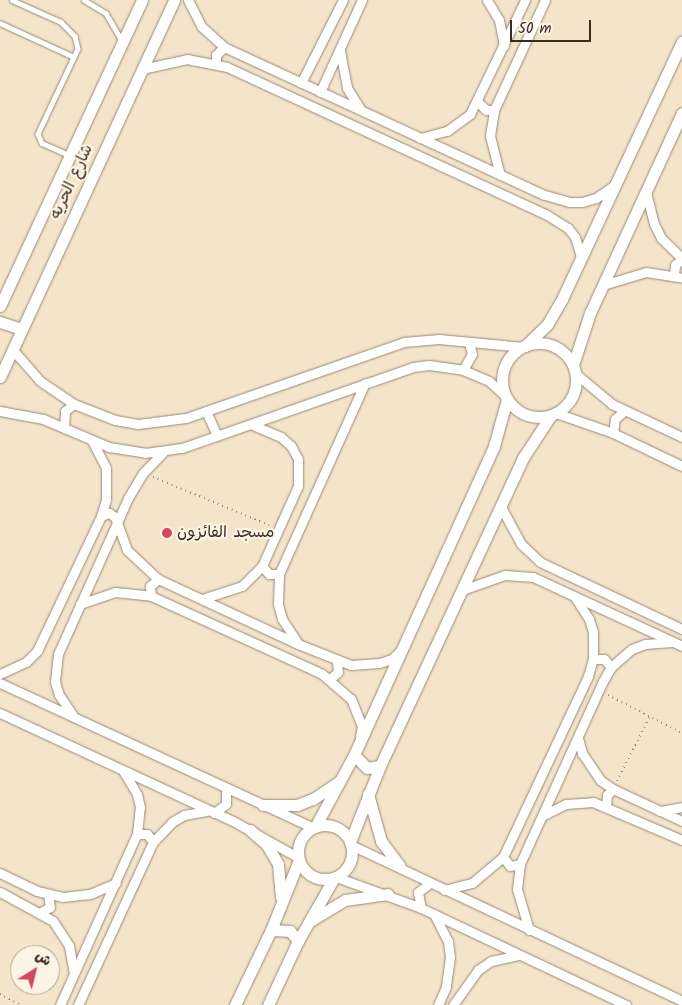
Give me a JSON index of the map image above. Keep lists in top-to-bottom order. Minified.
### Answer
{"streets":{"street":["شارع الحريه"]},"places":["مسجد الفائزون"],"scale_bar":"50 m","north":"top right"}
